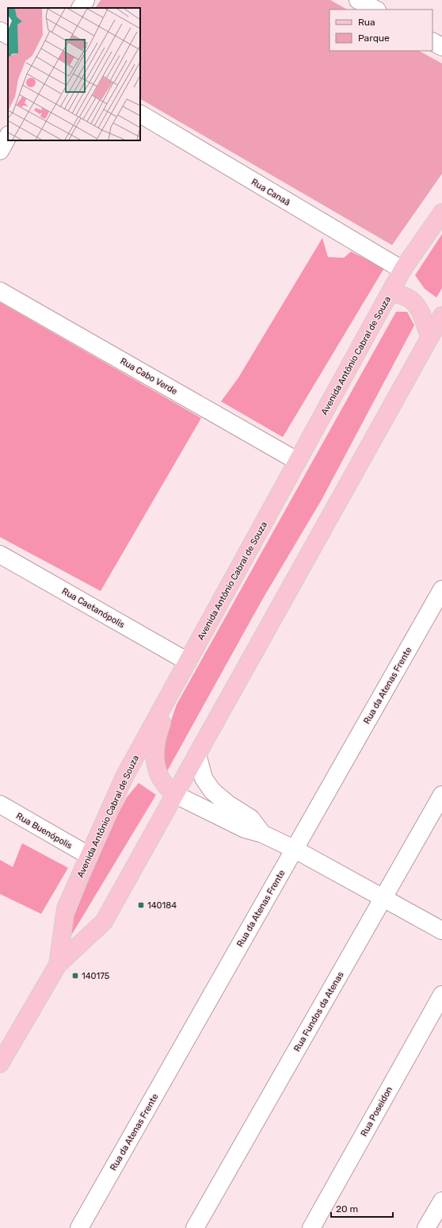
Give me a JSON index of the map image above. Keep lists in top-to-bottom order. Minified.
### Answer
{"streets":{"main road":["Avenida Antônio Cabral de Souza"],"street":["Rua Canaã","Rua Cabo Verde","Rua Caetanópolis","Rua da Atenas Frente","Rua Buenópolis","Rua Fundos da Atenas","Rua Poseidon"]},"crossings":[["Rua Canaã","Avenida Antônio Cabral de Souza"],["Avenida Antônio Cabral de Souza","Rua Cabo Verde"],["Avenida Antônio Cabral de Souza","Rua Caetanópolis"],["Avenida Antônio Cabral de Souza","Rua Buenópolis"]],"places":{"transit":["140184","140175"]},"legend":["Rua","Parque"],"scale_bar":"20 m"}
